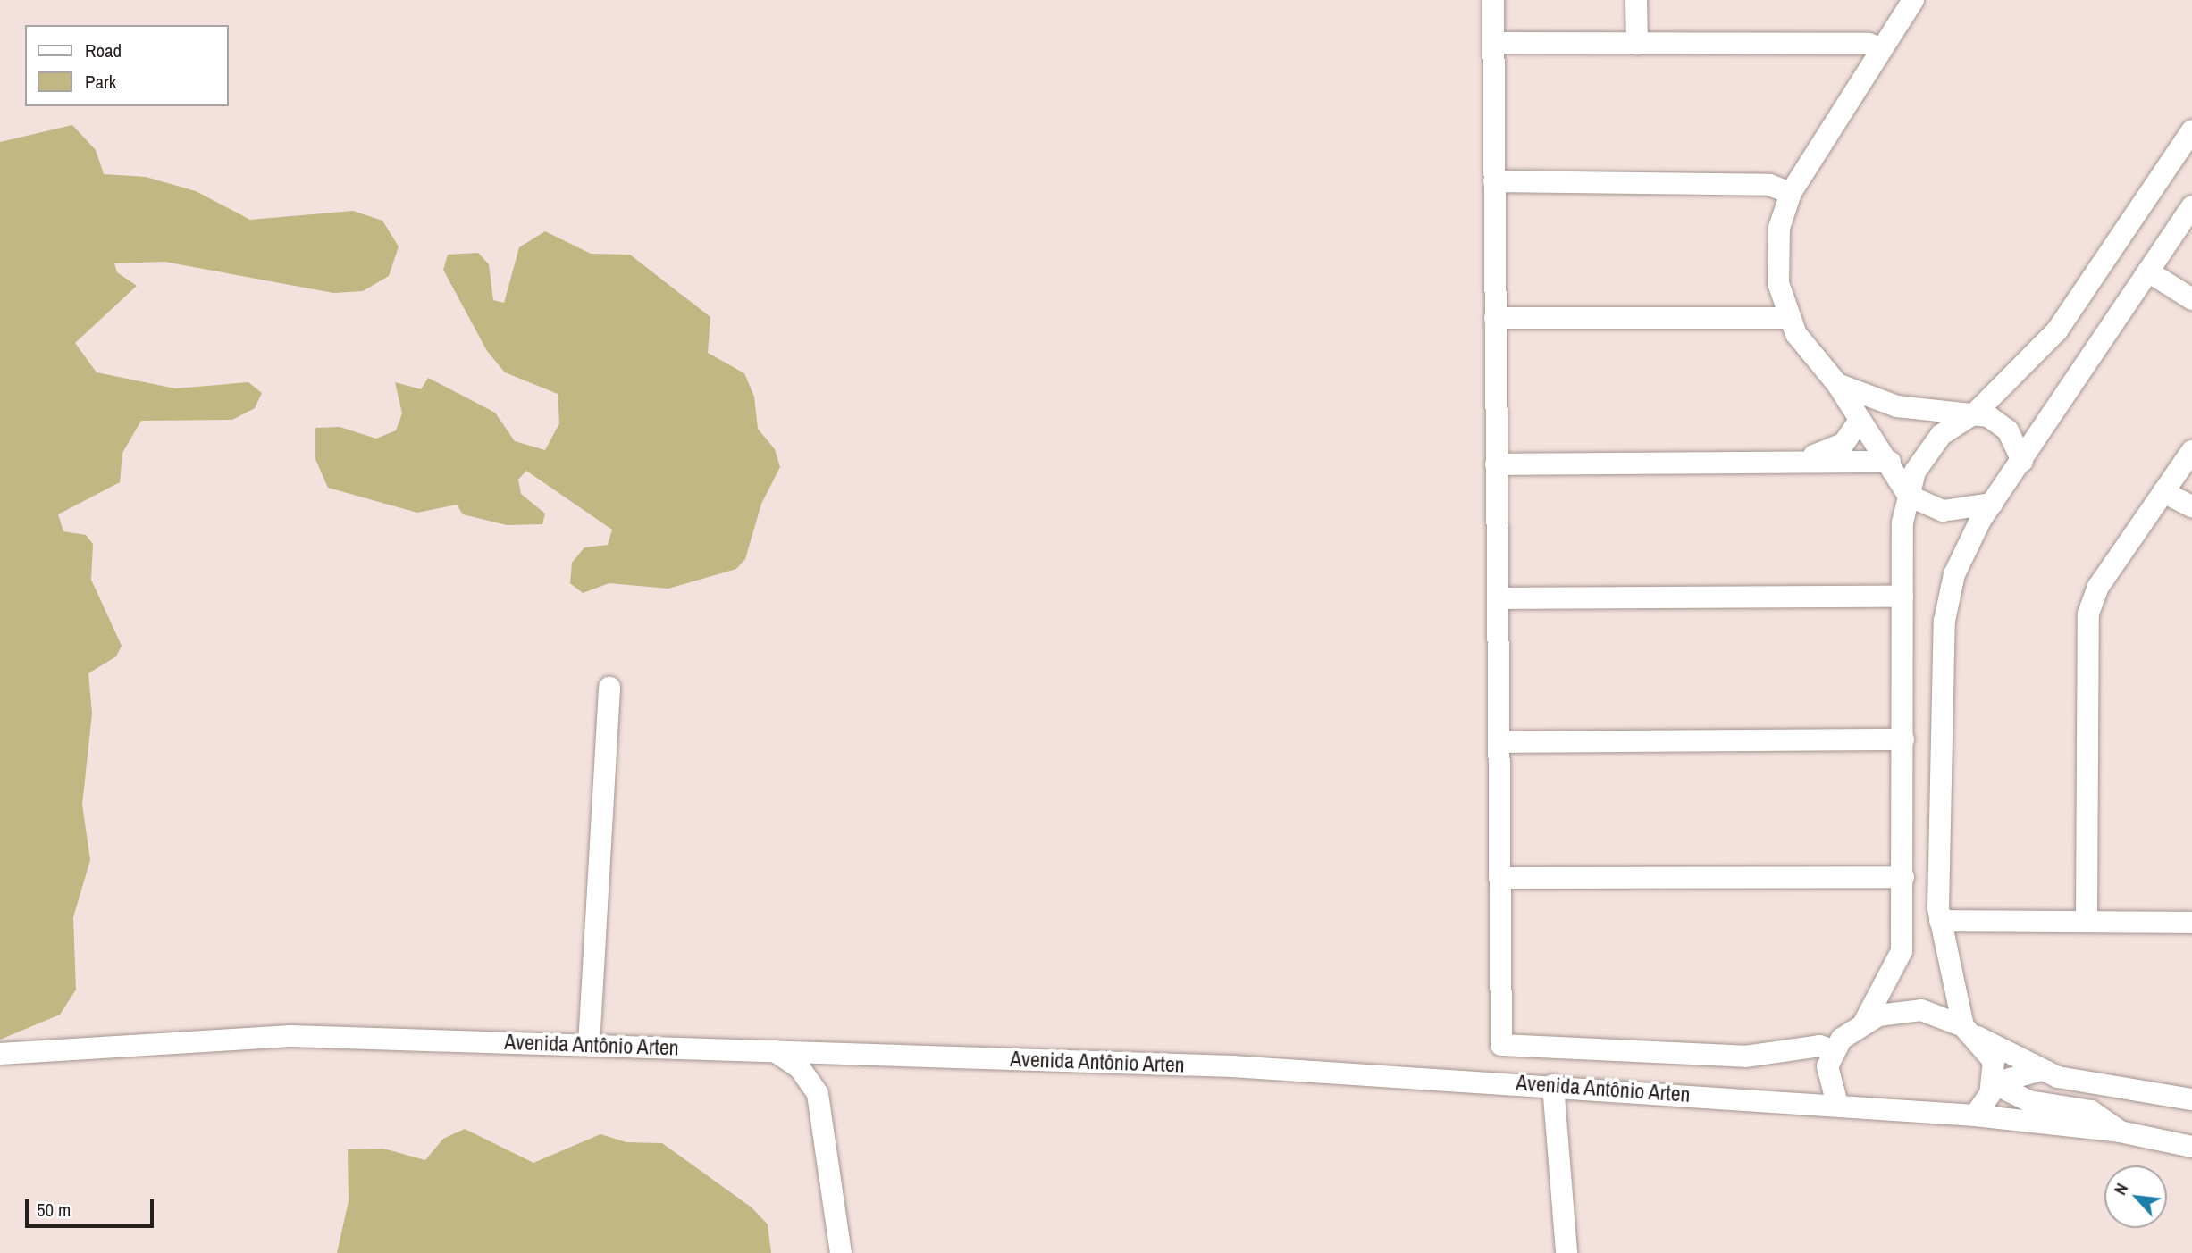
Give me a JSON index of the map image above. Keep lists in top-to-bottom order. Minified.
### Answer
{"streets":{"street":["Avenida Antônio Arten"]},"legend":["Road","Park"],"scale_bar":"50 m","north":"top left"}
